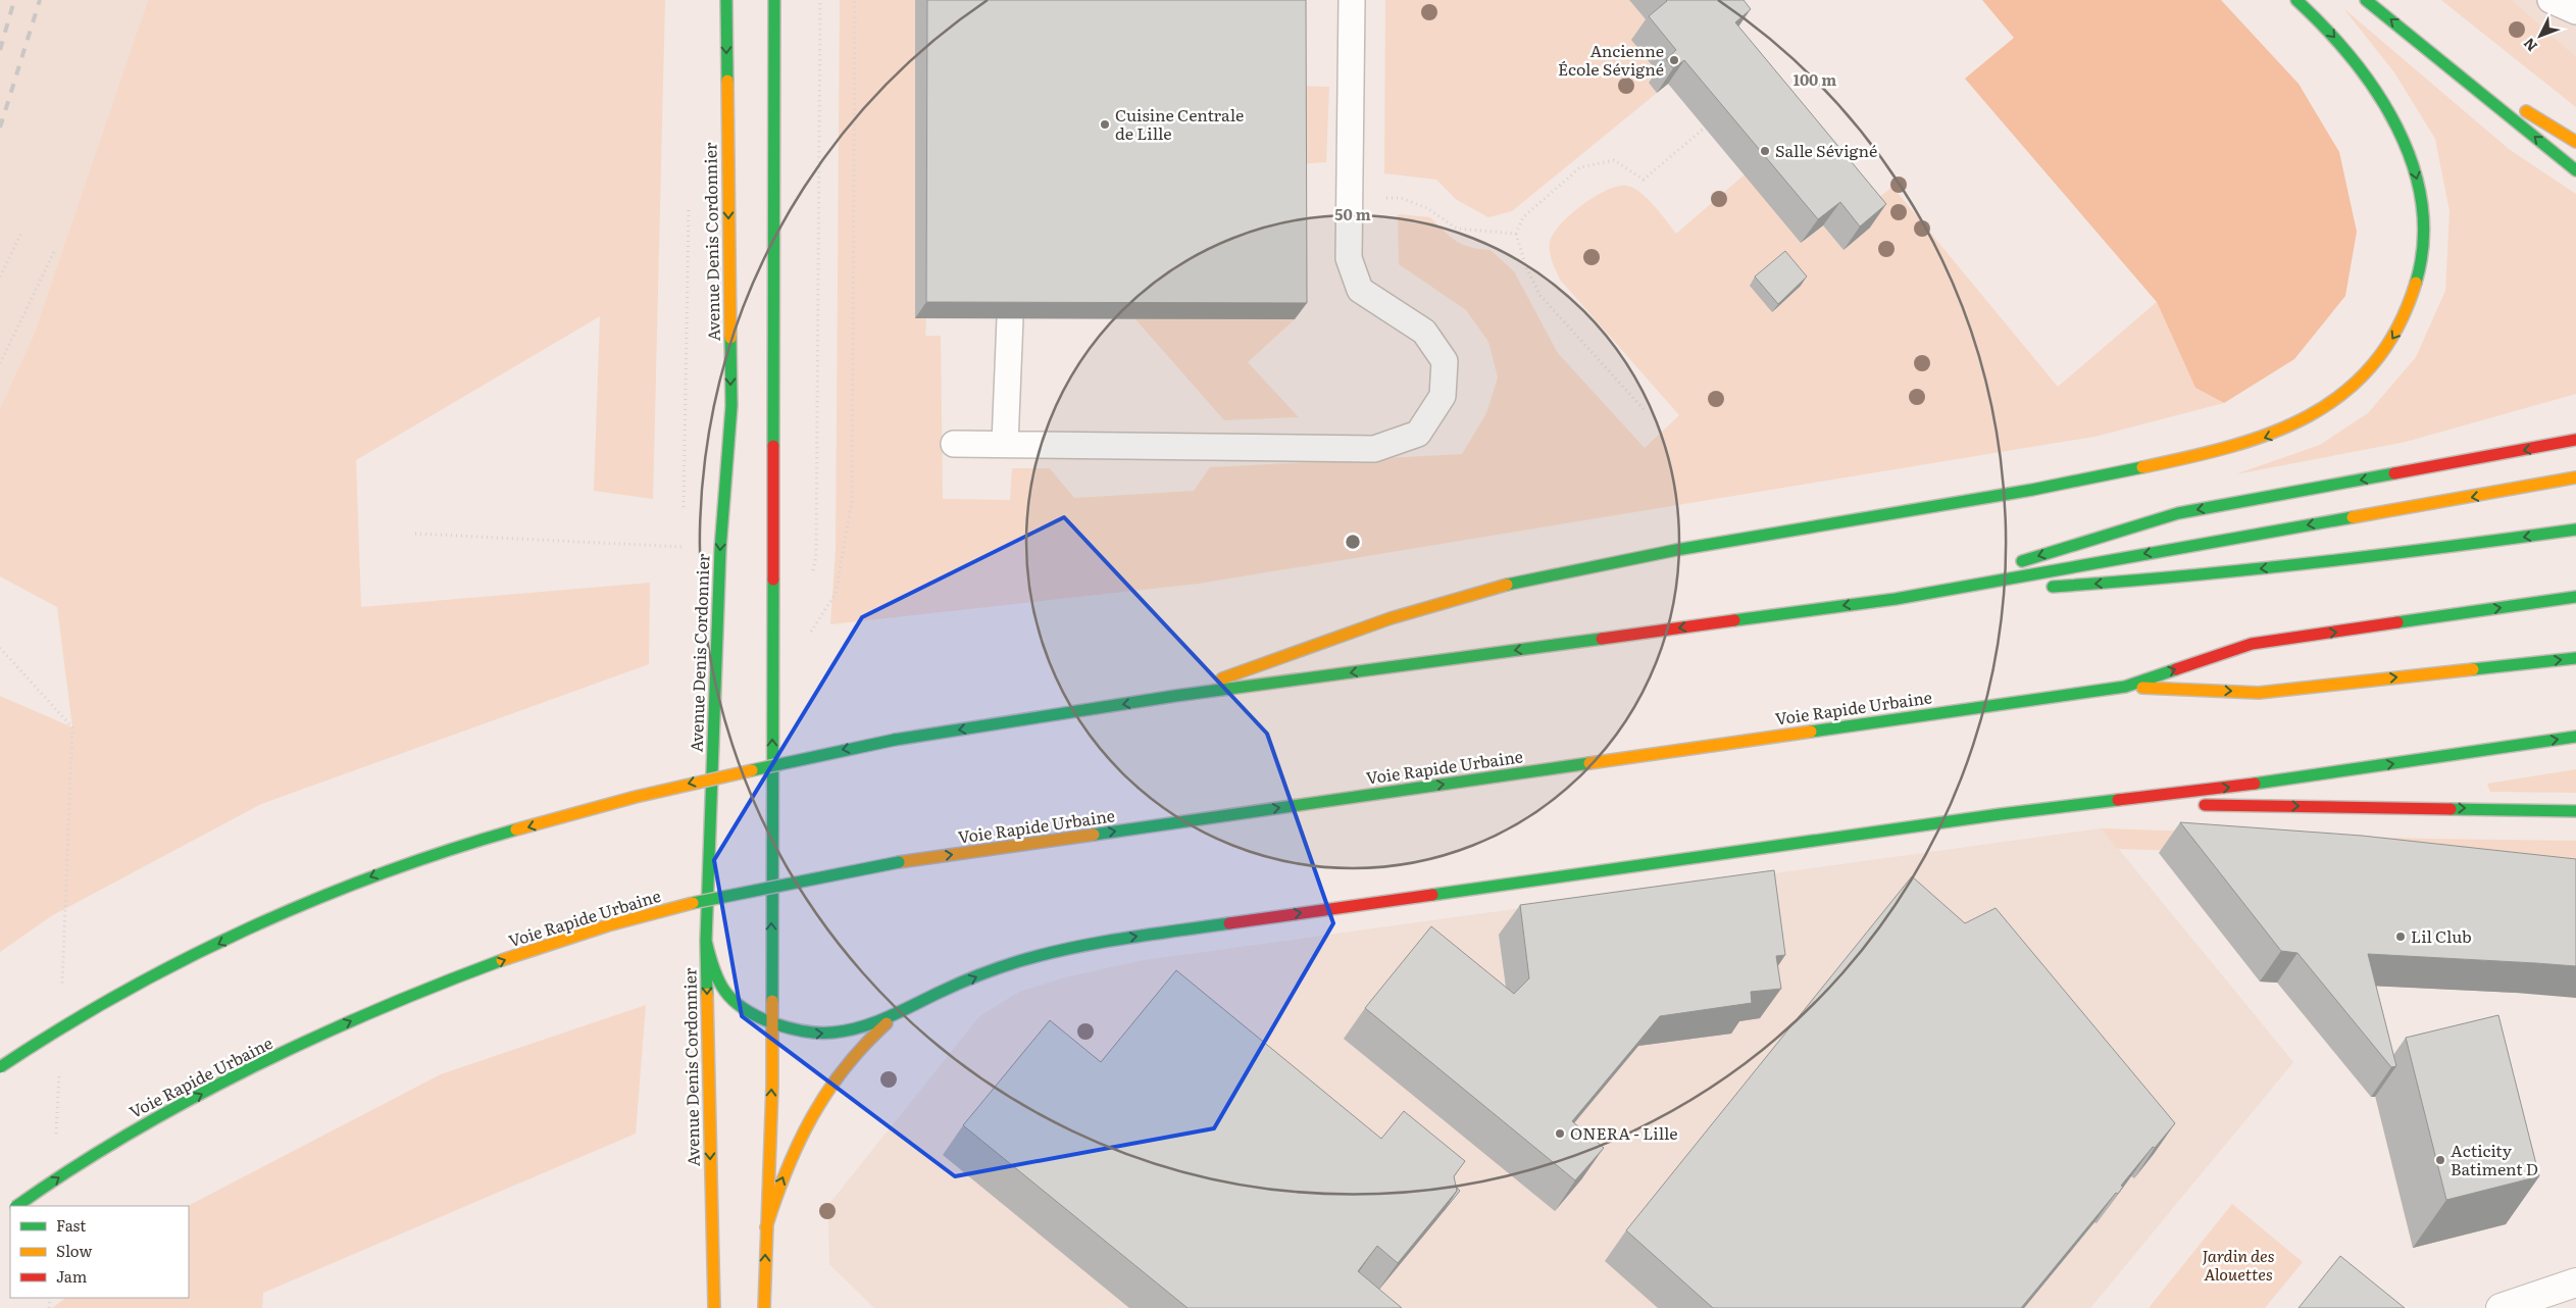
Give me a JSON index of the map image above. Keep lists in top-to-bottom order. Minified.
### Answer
{"streets":{"main road":["Avenue Denis Cordonnier","Voie Rapide Urbaine"]},"one_way":["Voie Rapide Urbaine"],"parks":["Jardin des Alouettes"],"places":["Ancienne École Sévigné","Cuisine Centrale de Lille","Salle Sévigné","Lil Club","ONERA - Lille","Acticity Batiment D"],"legend":["Fast","Slow","Jam"],"north":"bottom left","rings":["100 m","50 m"]}
